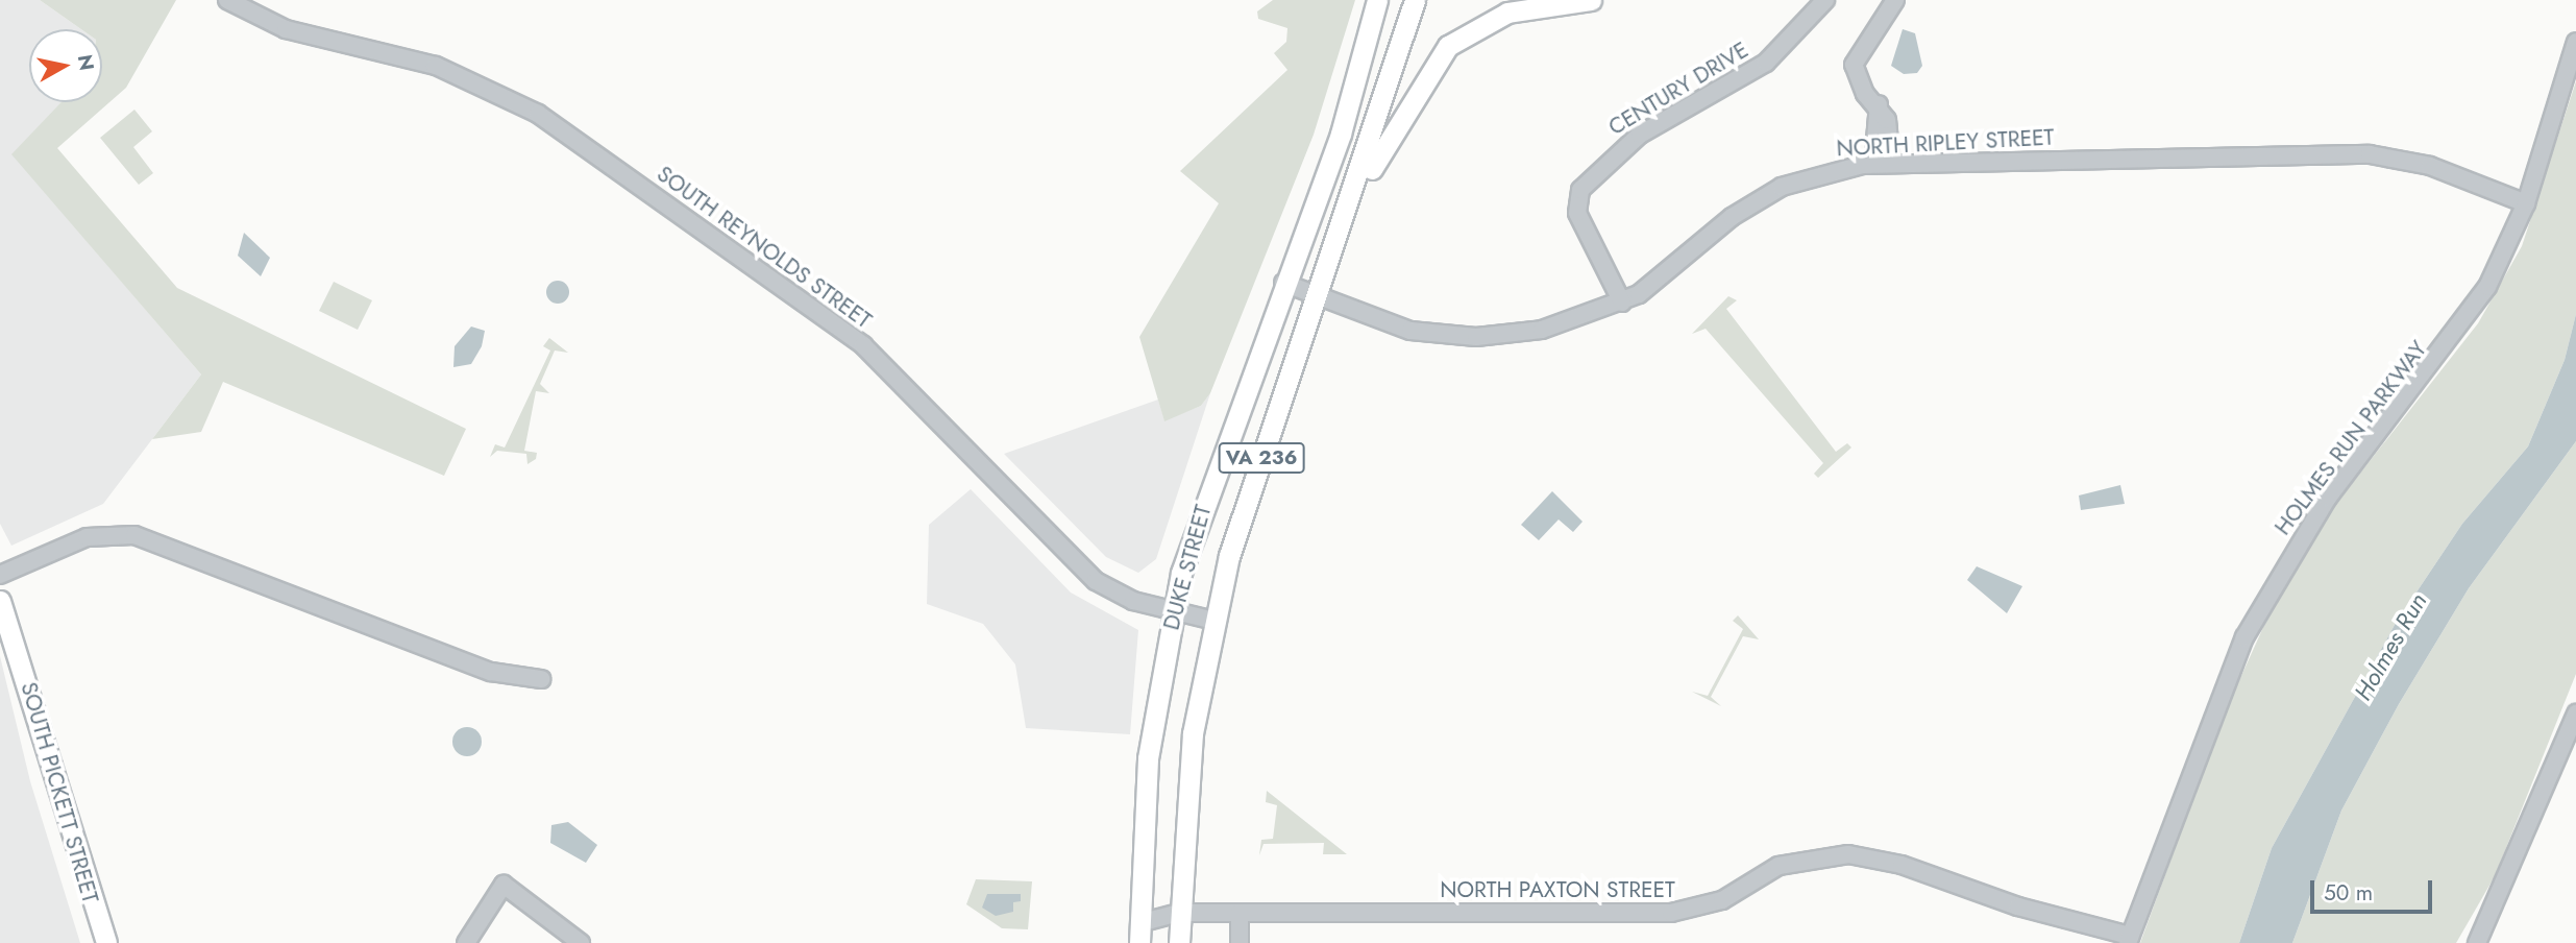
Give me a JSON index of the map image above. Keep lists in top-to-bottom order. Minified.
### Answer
{"streets":{"main road":["VA 236","DUKE STREET","SOUTH PICKETT STREET"],"street":["CENTURY DRIVE","NORTH RIPLEY STREET","SOUTH REYNOLDS STREET","HOLMES RUN PARKWAY","NORTH PAXTON STREET"]},"crossings":[["CENTURY DRIVE","NORTH RIPLEY STREET"],["NORTH RIPLEY STREET","HOLMES RUN PARKWAY"],["NORTH RIPLEY STREET","DUKE STREET"],["SOUTH REYNOLDS STREET","DUKE STREET"],["HOLMES RUN PARKWAY","NORTH PAXTON STREET"],["DUKE STREET","NORTH PAXTON STREET"]],"water":["Holmes Run"],"scale_bar":"50 m","north":"right"}
